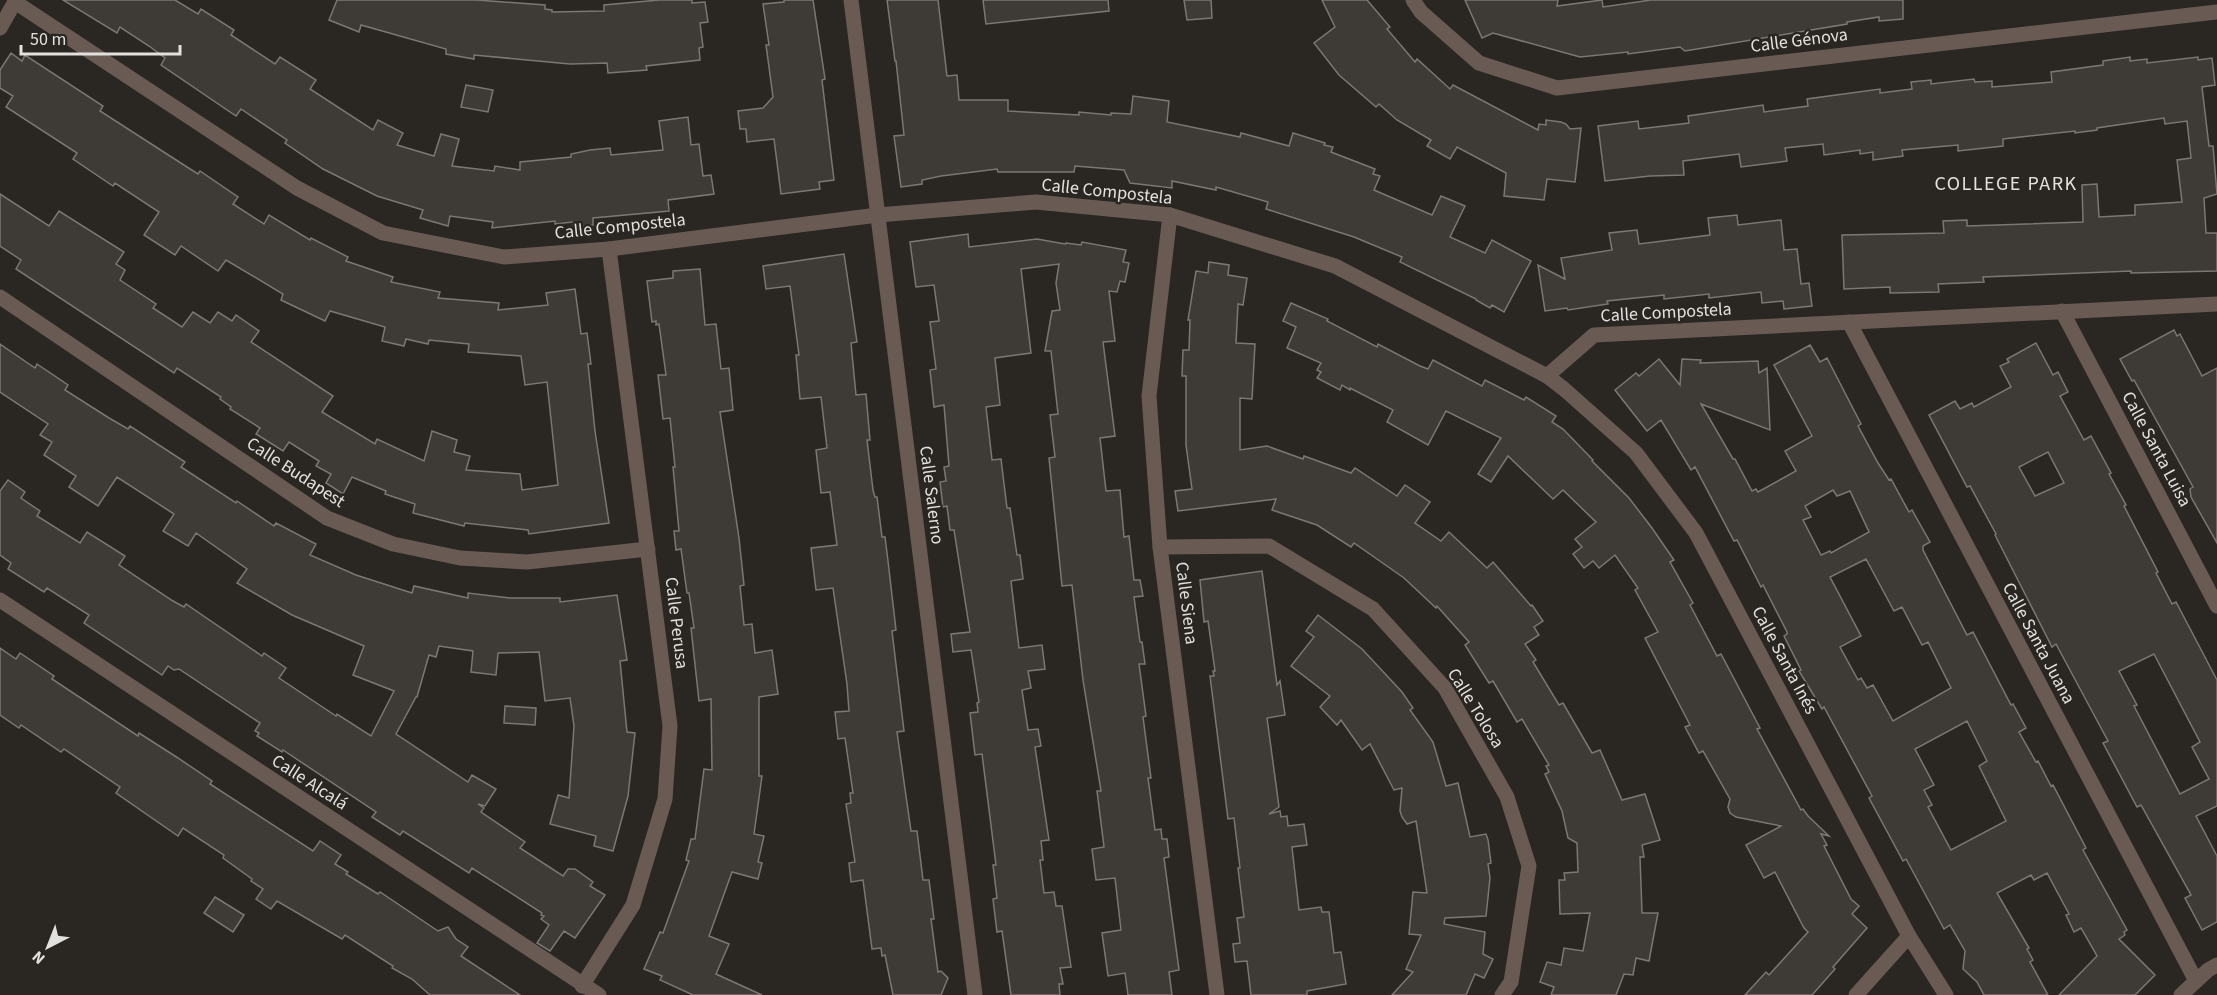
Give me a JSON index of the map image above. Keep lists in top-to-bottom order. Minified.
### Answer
{"streets":{"street":["Calle Génova","Calle Compostela","Calle Santa Luisa","Calle Budapest","Calle Salerno","Calle Siena","Calle Perusa","Calle Santa Juana","Calle Santa Inés","Calle Tolosa","Calle Alcalá"]},"crossings":[["Calle Compostela","Calle Santa Luisa"],["Calle Compostela","Calle Salerno"],["Calle Compostela","Calle Siena"],["Calle Compostela","Calle Perusa"],["Calle Compostela","Calle Santa Juana"],["Calle Compostela","Calle Santa Inés"],["Calle Budapest","Calle Perusa"],["Calle Siena","Calle Tolosa"],["Calle Perusa","Calle Alcalá"]],"districts":["COLLEGE PARK"],"scale_bar":"50 m","north":"bottom left"}
